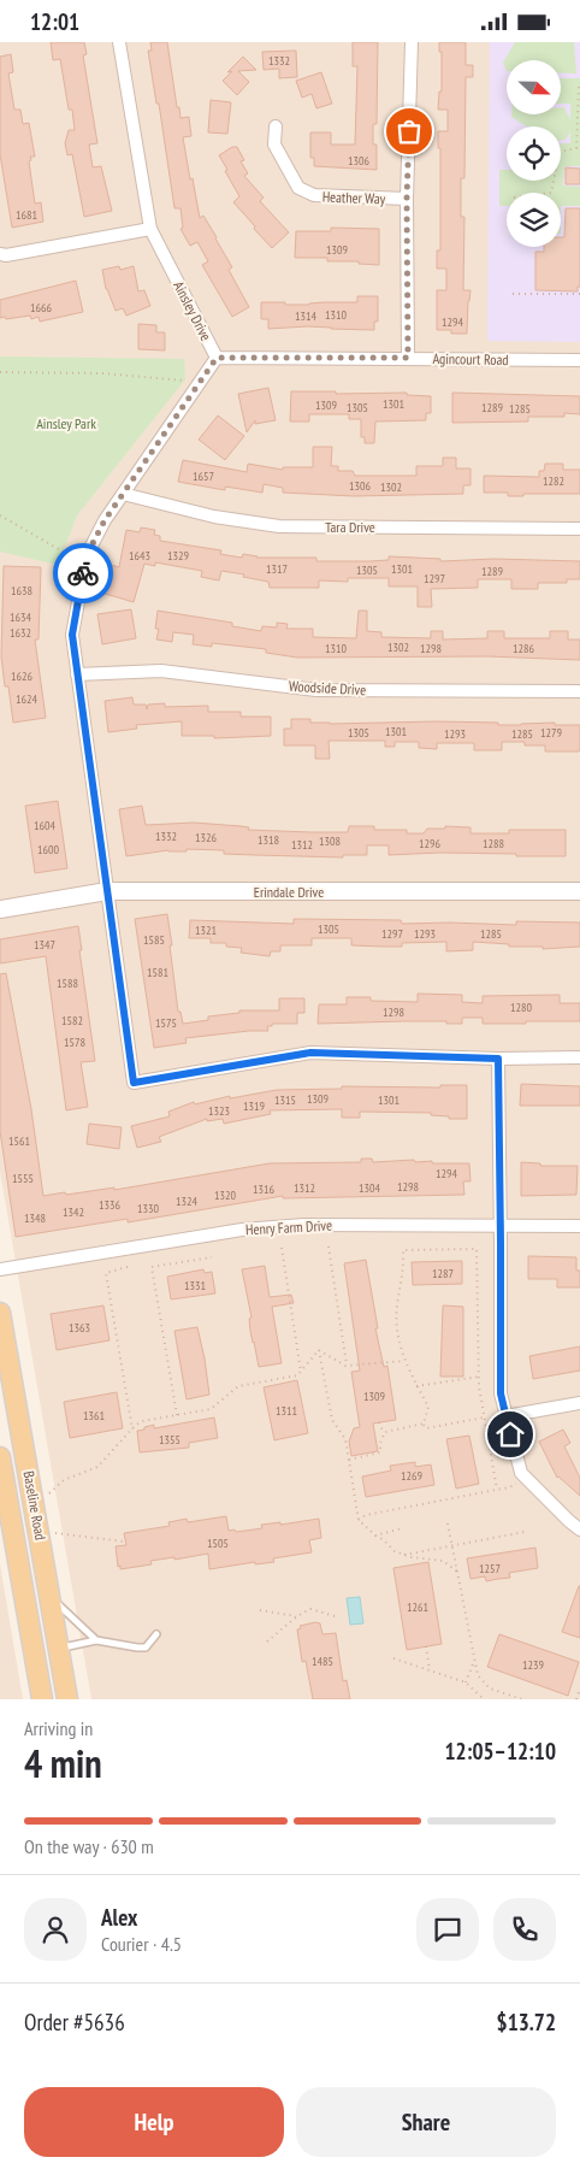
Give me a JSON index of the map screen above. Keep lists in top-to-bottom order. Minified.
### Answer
{"streets":{"main road":["Baseline Road"],"street":["Heather Way","Ainsley Drive","Agincourt Road","Tara Drive","Woodside Drive","Erindale Drive","Henry Farm Drive"]},"crossings":[["Ainsley Drive","Agincourt Road"],["Ainsley Drive","Tara Drive"],["Ainsley Drive","Woodside Drive"],["Ainsley Drive","Erindale Drive"]],"parks":["Ainsley Park"],"house_numbers":["1332","1306","1681","1309","1666","1310","1314","1294","1301","1309","1305","1289","1285","1657","1282","1306","1302","1643","1329","1317","1301","1305","1289","1297","1638","1634","1632","1302","1310","1298","1286","1626","1624","1301","1305","1279","1293","1285","1604","1332","1326","1318","1308","1296","1288","1312","1600","1305","1321","1297","1293","1285","1585","1347","1581","1588","1280","1298","1582","1575","1578","1309","1315","1301","1319","1323","1561","1294","1555","1298","1312","1304","1316","1320","1324","1336","1330","1342","1348","1287","1331","1363","1309","1311","1361","1355","1269","1505","1257","1261","1485","1239"],"north":"right","page":{"status":"12:01","heading":["4 min","Arriving in","12:05–12:10"],"panel":["Alex","Courier · 4.5","Order #5636","$13.72"],"bar":"On the way · 630 m","buttons":["Help","Share"]}}
